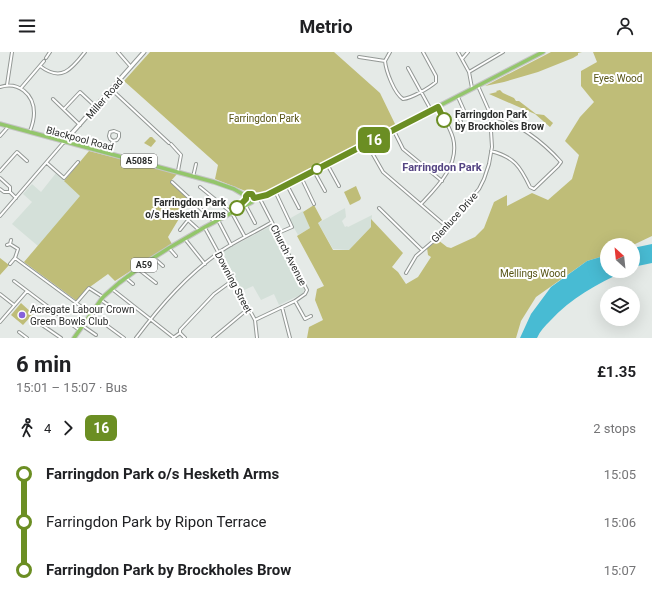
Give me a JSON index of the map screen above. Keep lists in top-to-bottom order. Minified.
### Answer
{"streets":{"highway":["Blackpool Road","A5085","A59"],"street":["Miller Road","Glenluce Drive","Church Avenue","Downing Street"]},"crossings":[["Miller Road","Blackpool Road"],["Blackpool Road","A59"],["A59","Downing Street"]],"districts":["Farringdon Park"],"parks":["Eyes Wood","Farringdon Park","Mellings Wood"],"places":["Farringdon Park by Brockholes Brow","Farringdon Park o/s Hesketh Arms","Acregate Labour Crown Green Bowls Club"],"lines":["bus line 16"],"north":"top left","page":{"header":"Metrio","on_map":"16","heading":["6 min","15:01 – 15:07 · Bus","£1.35"],"legs":["4","16","2 stops"],"list":[{"name":"Farringdon Park o/s Hesketh Arms","value":"15:05"},{"name":"Farringdon Park by Ripon Terrace","value":"15:06"},{"name":"Farringdon Park by Brockholes Brow","value":"15:07"}]}}
